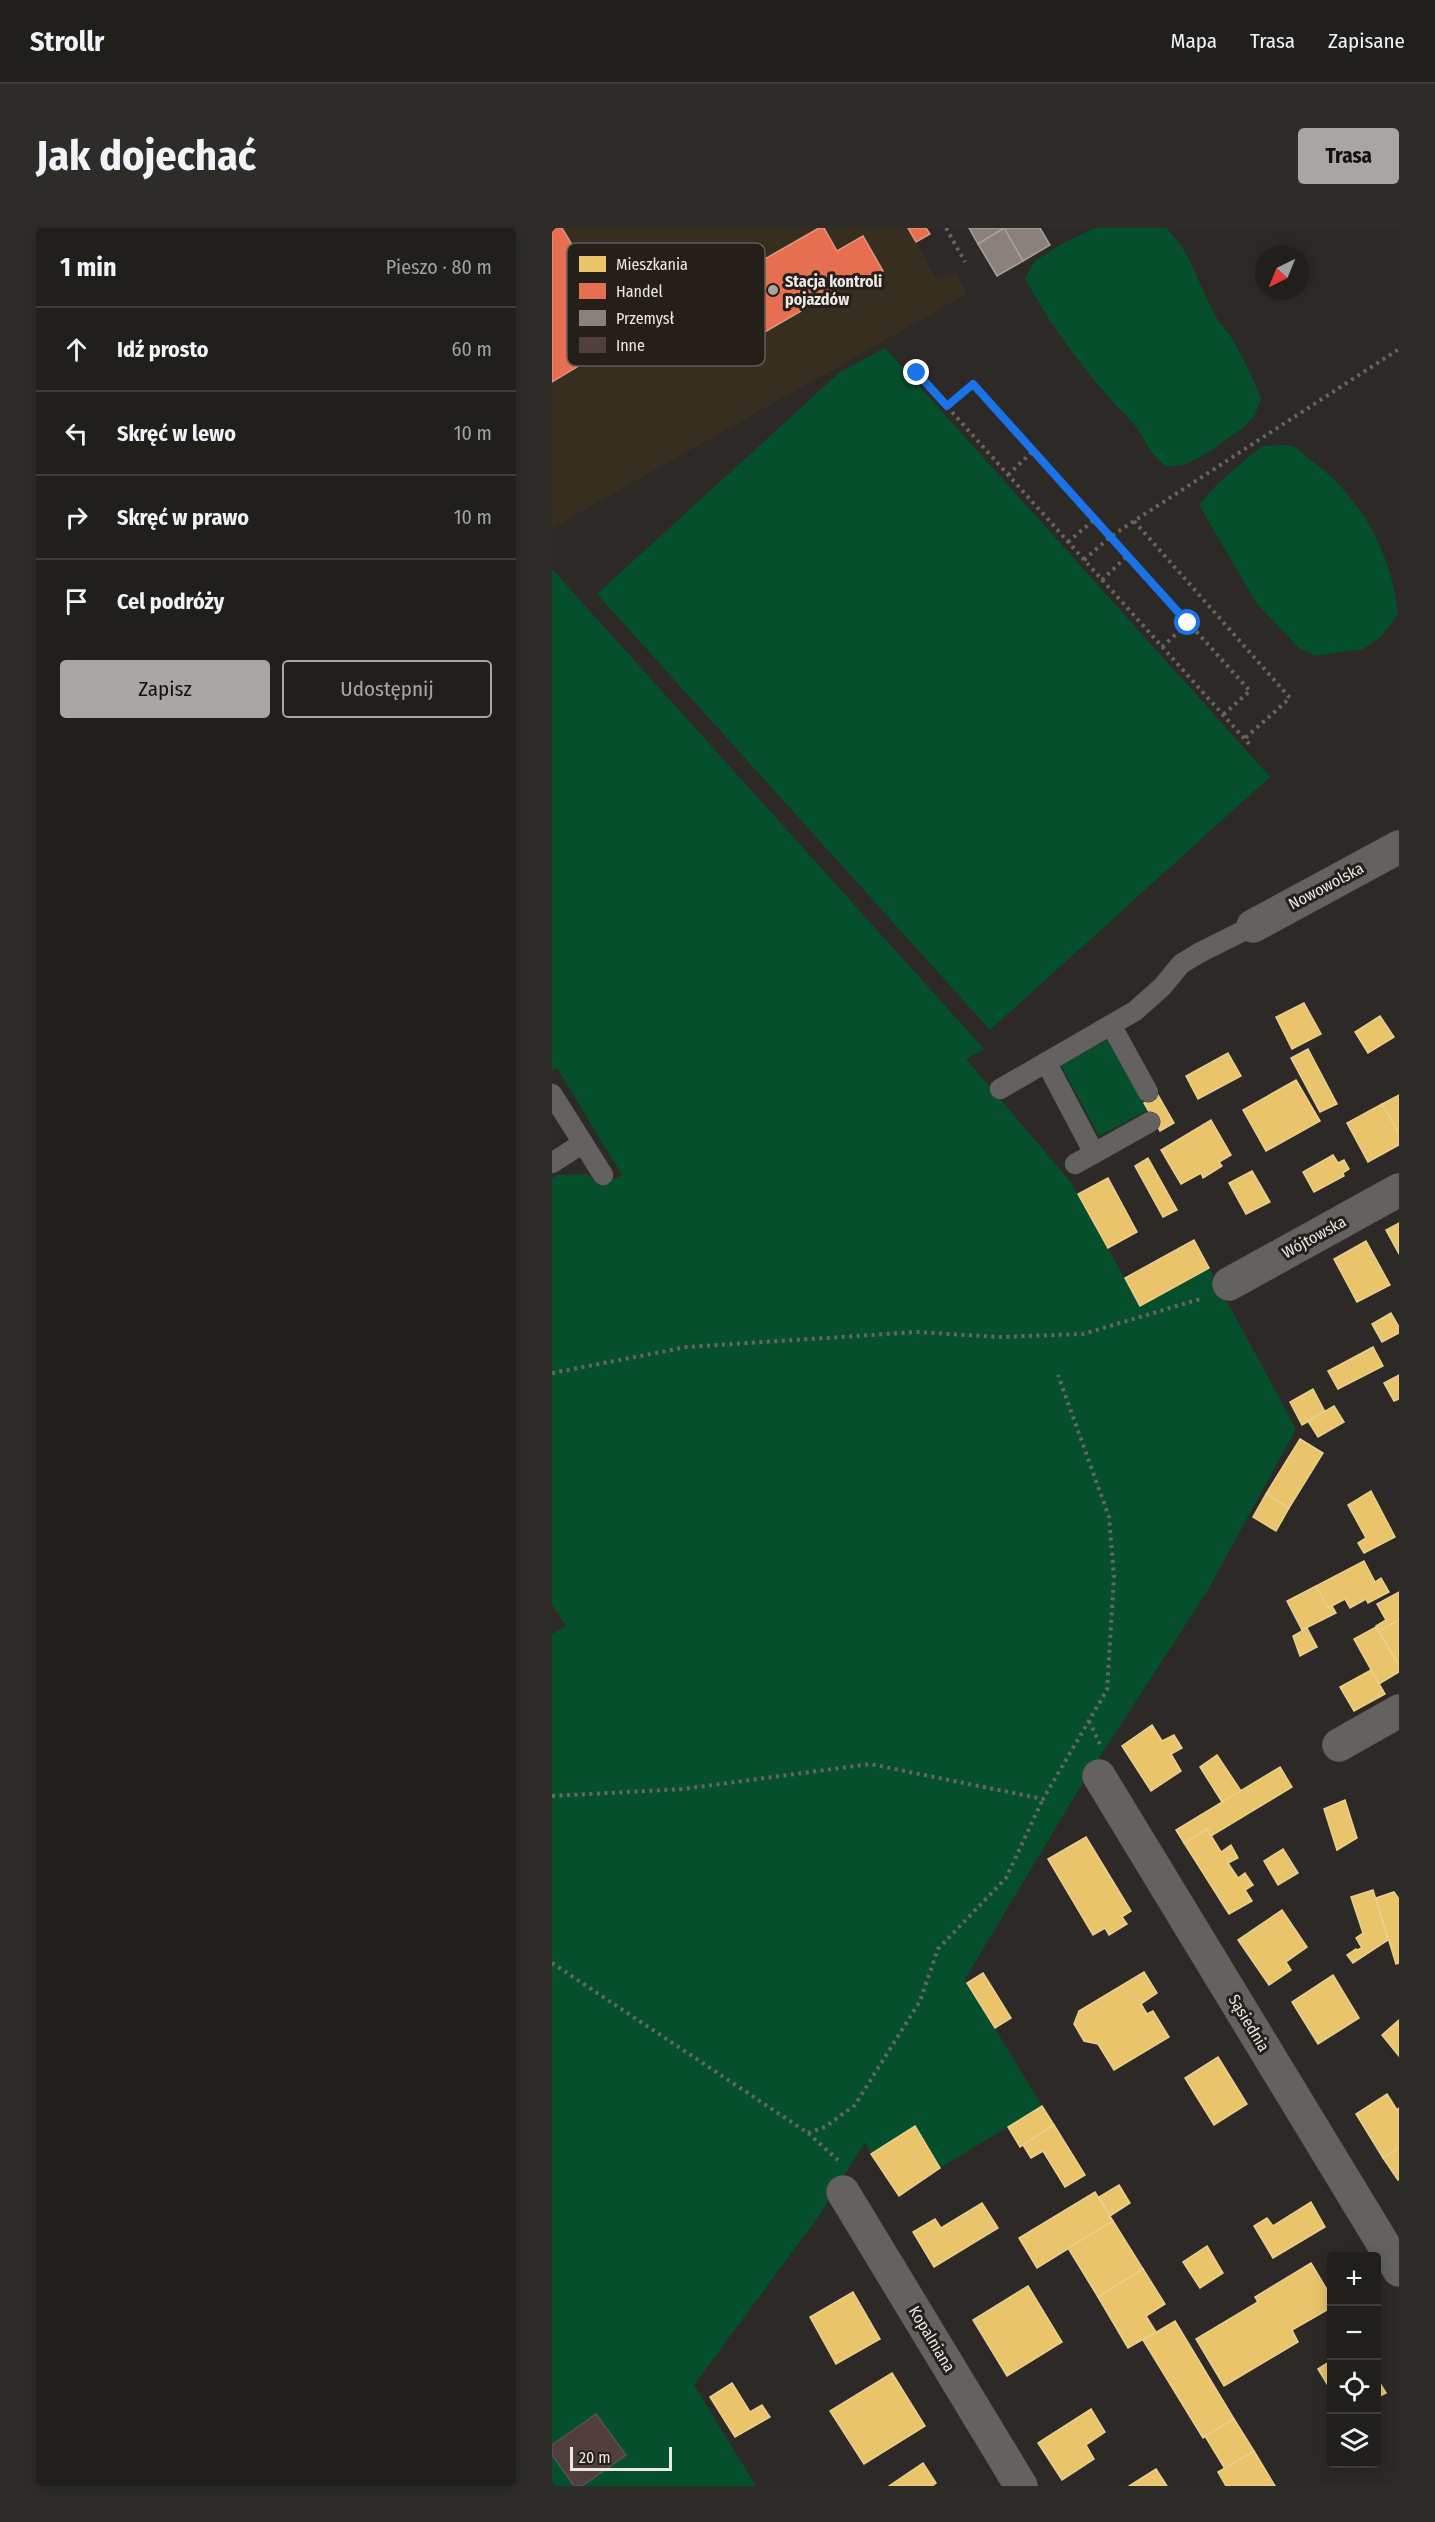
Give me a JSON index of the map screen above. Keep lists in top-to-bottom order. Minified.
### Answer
{"streets":{"street":["Nowowolska","Wójtowska","Sąsiednia","Kopalniana"]},"places":["Stacja kontroli pojazdów"],"legend":["Mieszkania","Handel","Przemysł","Inne"],"scale_bar":"20 m","north":"bottom left","page":{"header":"Strollr","nav":["Mapa","Trasa","Zapisane"],"buttons":["Trasa",["Zapisz","Udostępnij"]],"title":"Jak dojechać","heading":["1 min","Pieszo · 80 m"],"list":[["Idź prosto","60 m"],["Skręć w lewo","10 m"],["Skręć w prawo","10 m"],"Cel podróży"],"map_buttons":["+","−"],"scale":"20 m"}}
